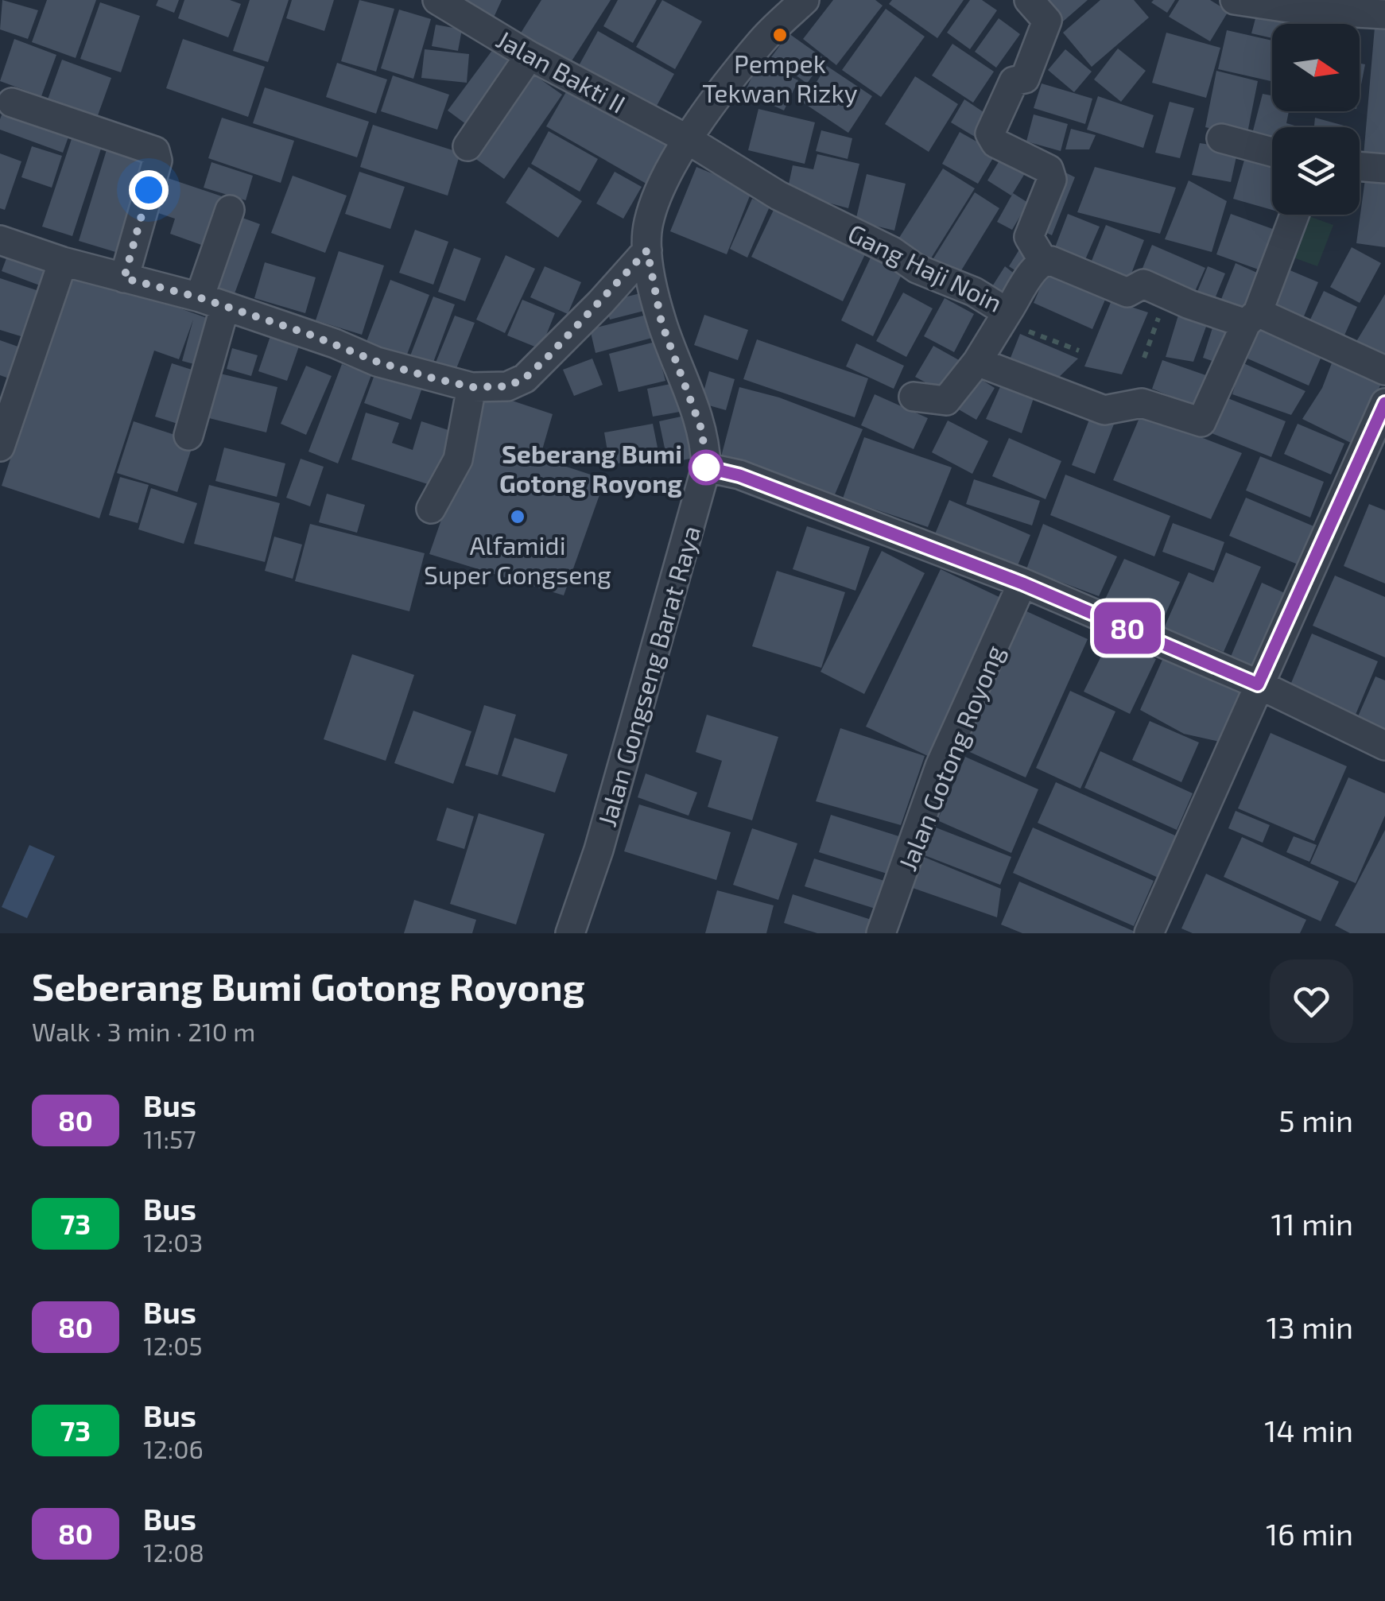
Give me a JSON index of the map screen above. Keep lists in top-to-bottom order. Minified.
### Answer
{"streets":{"street":["Jalan Bakti II","Gang Haji Noin","Jalan Gongseng Barat Raya","Jalan Gotong Royong"]},"crossings":[["Jalan Bakti II","Gang Haji Noin"],["Jalan Bakti II","Jalan Gongseng Barat Raya"],["Gang Haji Noin","Jalan Gongseng Barat Raya"]],"places":["Pempek Tekwan Rizky","Seberang Bumi Gotong Royong","Alfamidi Super Gongseng"],"lines":["bus line 80"],"north":"right","page":{"on_map":"80","heading":["Seberang Bumi Gotong Royong","Walk · 3 min · 210 m"],"list":[{"mark":"80","name":"Bus","note":"11:57","value":"5 min"},{"mark":"73","name":"Bus","note":"12:03","value":"11 min"},{"mark":"80","name":"Bus","note":"12:05","value":"13 min"},{"mark":"73","name":"Bus","note":"12:06","value":"14 min"},{"mark":"80","name":"Bus","note":"12:08","value":"16 min"}]}}
